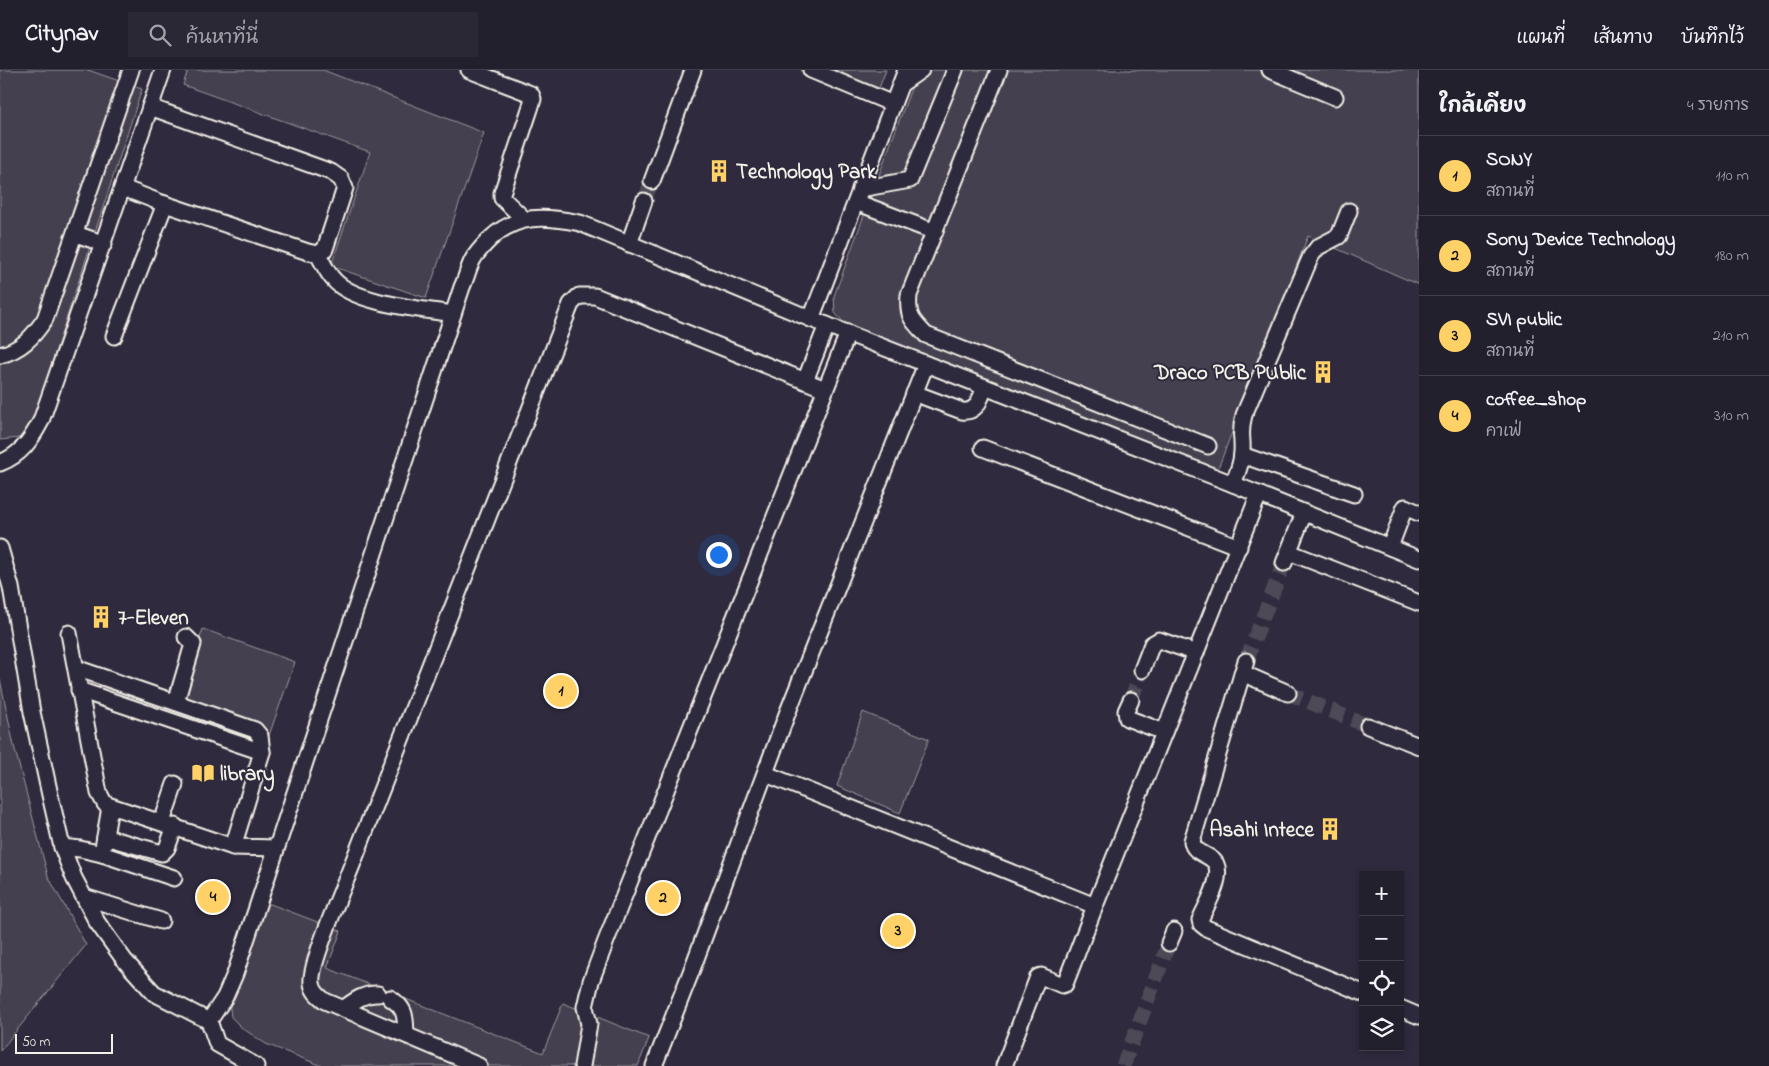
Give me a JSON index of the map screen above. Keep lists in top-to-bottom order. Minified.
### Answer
{"places":{"building":["Technology Park","Draco PCB PUblic","7-Eleven","Asahi Intece"],"library":["library"]},"scale_bar":"50 m","page":{"header":"Citynav","search":"ค้นหาที่นี่","nav":["แผนที่","เส้นทาง","บันทึกไว้"],"heading":["ใกล้เคียง","4 รายการ"],"list":[{"mark":"1","name":"SONY","note":"สถานที่","value":"110 m"},{"mark":"2","name":"Sony Device Technology","note":"สถานที่","value":"180 m"},{"mark":"3","name":"SVI public","note":"สถานที่","value":"210 m"},{"mark":"4","name":"coffee_shop","note":"คาเฟ่","value":"310 m"}],"pins":["1","4","2","3"],"map_buttons":["+","−"],"scale":"50 m"}}
